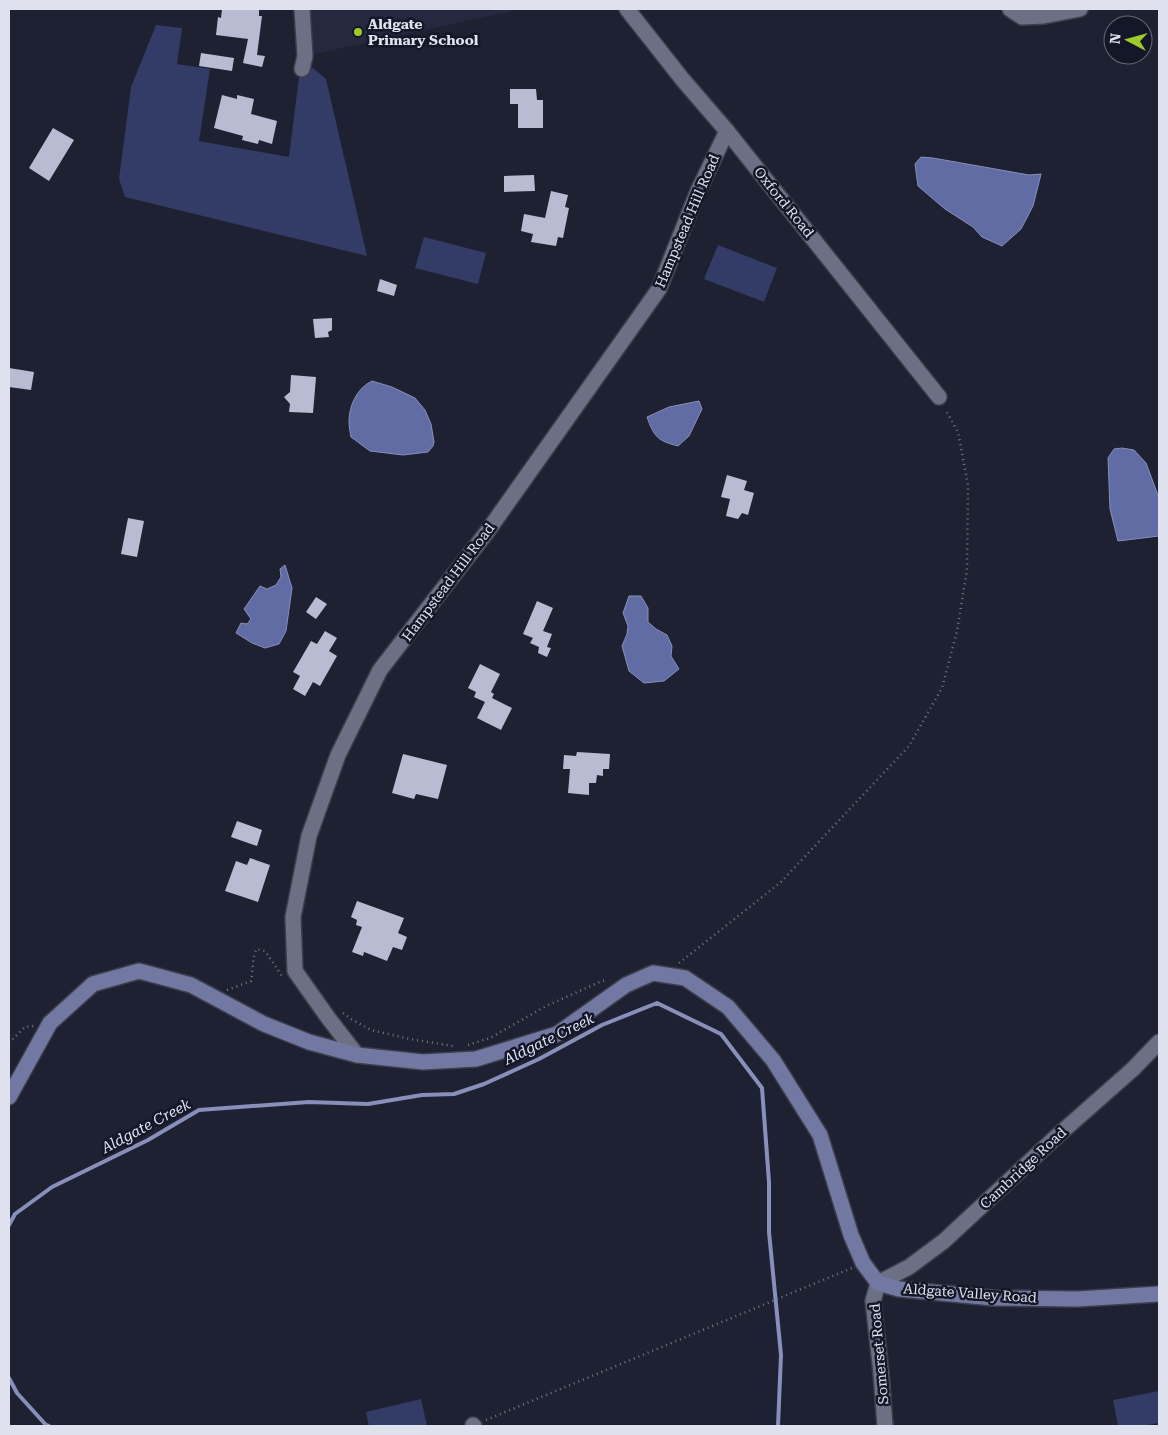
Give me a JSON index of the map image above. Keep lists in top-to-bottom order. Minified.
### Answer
{"streets":{"street":["Oxford Road","Hampstead Hill Road","Cambridge Road","Aldgate Valley Road","Somerset Road"]},"crossings":[["Oxford Road","Hampstead Hill Road"],["Cambridge Road","Aldgate Valley Road"],["Cambridge Road","Somerset Road"],["Aldgate Valley Road","Somerset Road"]],"water":["Aldgate Creek"],"places":["Aldgate Primary School"],"north":"left"}
